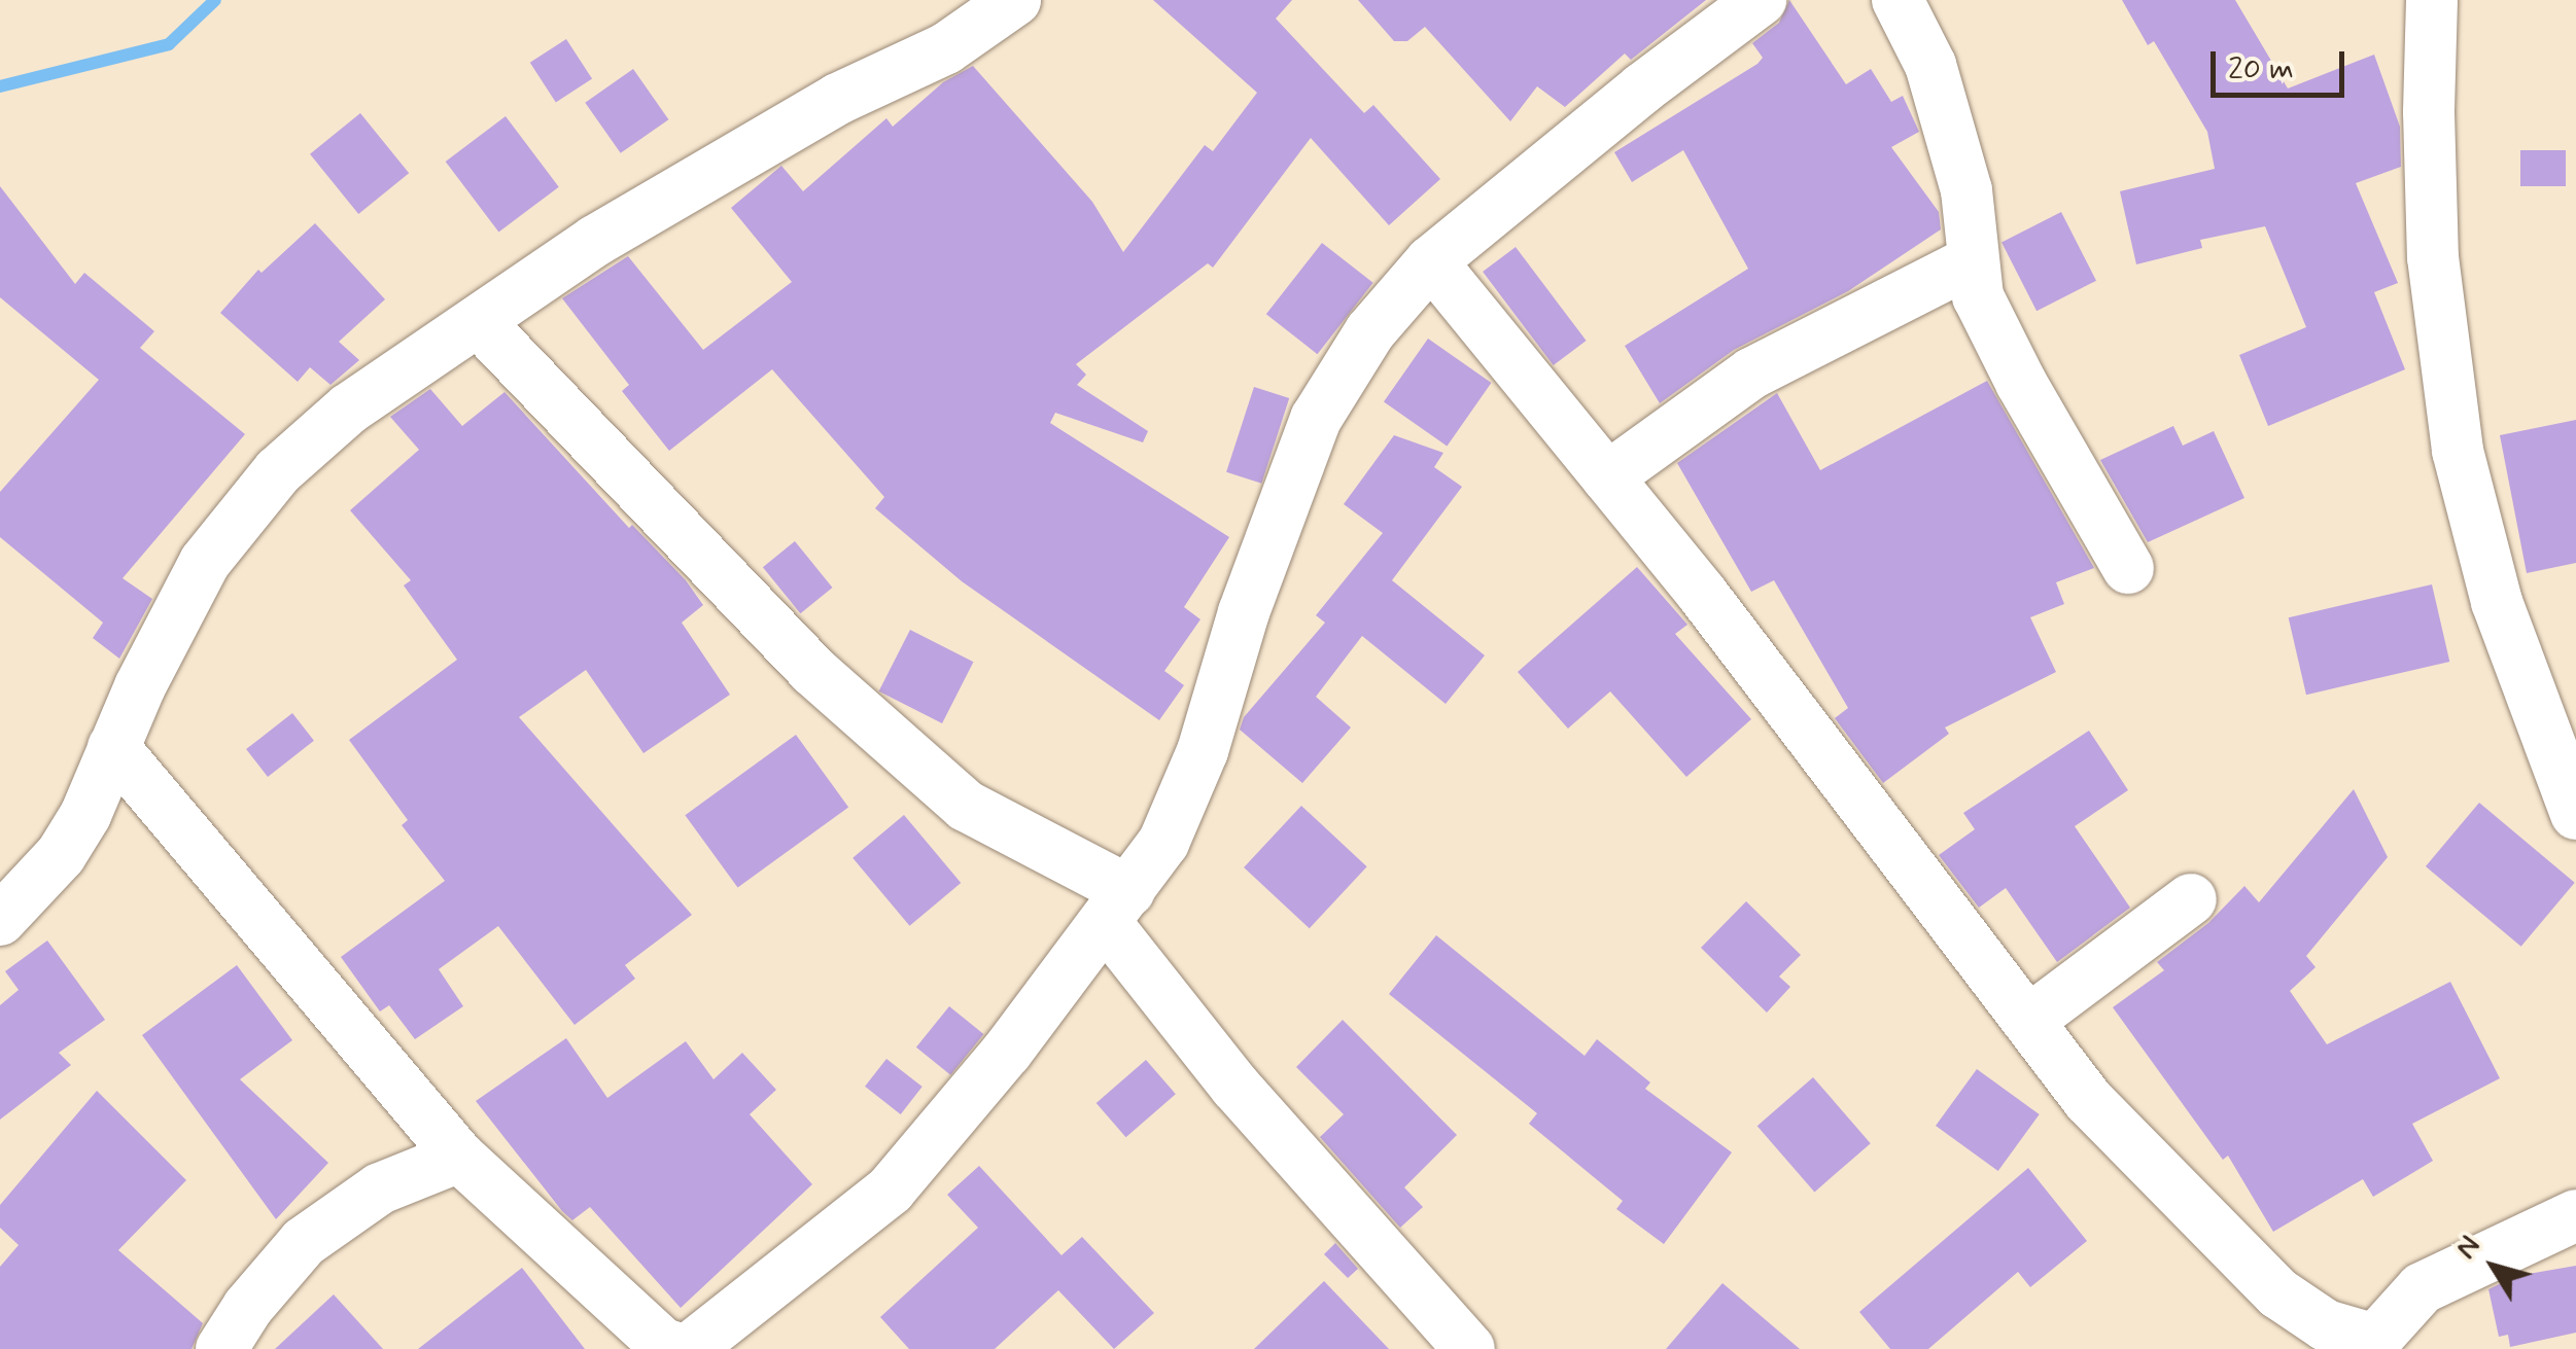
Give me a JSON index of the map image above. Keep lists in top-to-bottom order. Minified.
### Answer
{"scale_bar":"20 m","north":"top left"}
